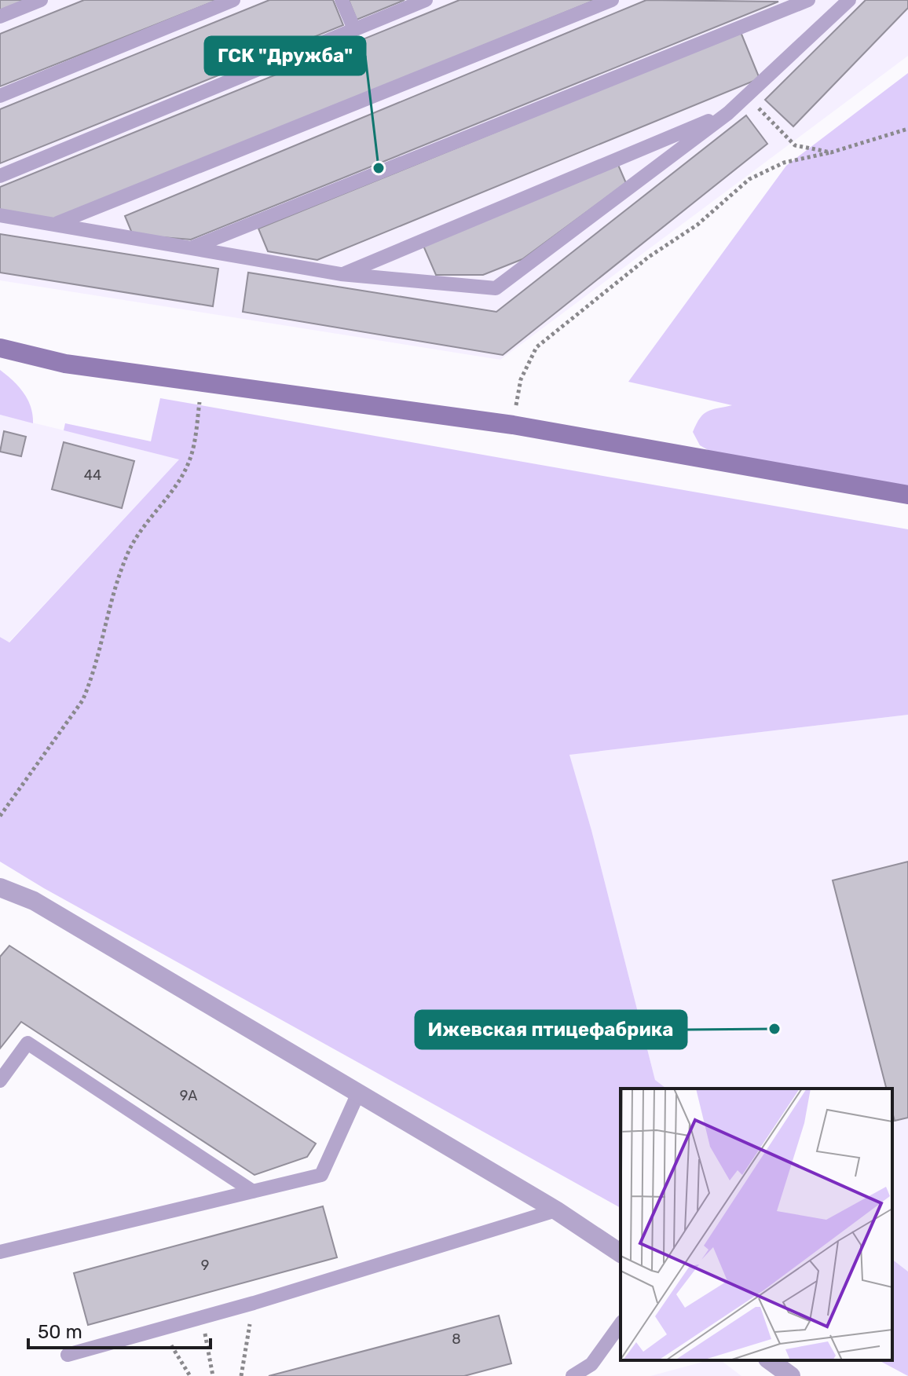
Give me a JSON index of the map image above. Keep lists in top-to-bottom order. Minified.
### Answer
{"places":["ГСК \"Дружба\"","Ижевская птицефабрика"],"house_numbers":["44","9А","9","8"],"scale_bar":"50 m"}
